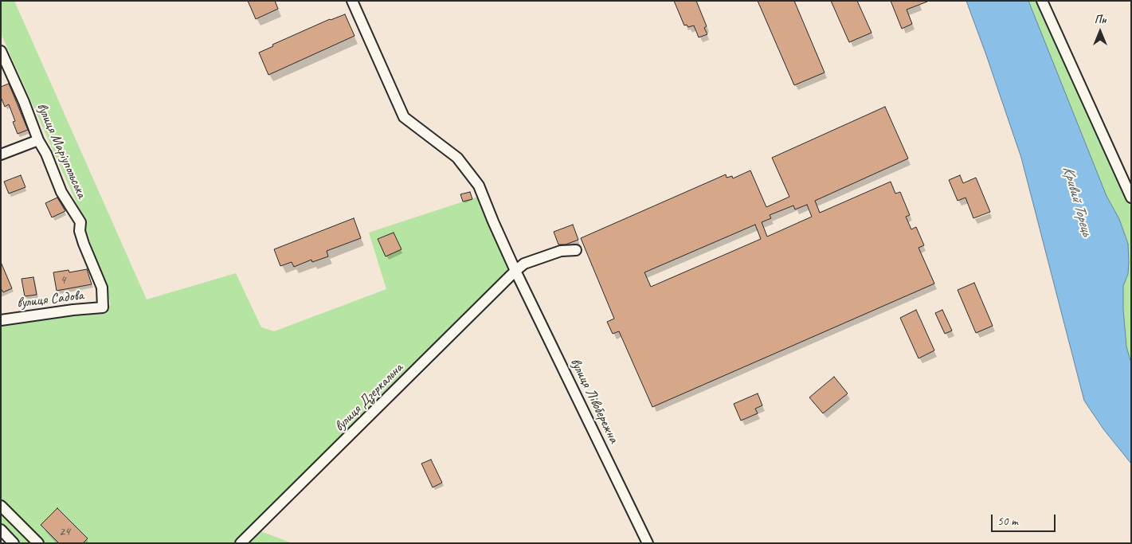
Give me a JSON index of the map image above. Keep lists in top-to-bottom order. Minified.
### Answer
{"streets":{"street":["вулиця Маріупольська","вулиця Садова","вулиця Дзеркальна","вулиця Лівобережна"]},"crossings":[["вулиця Маріупольська","вулиця Садова"],["вулиця Дзеркальна","вулиця Лівобережна"]],"water":["Кривий Торець"],"house_numbers":["4","24"],"scale_bar":"50 m","north":"top"}
